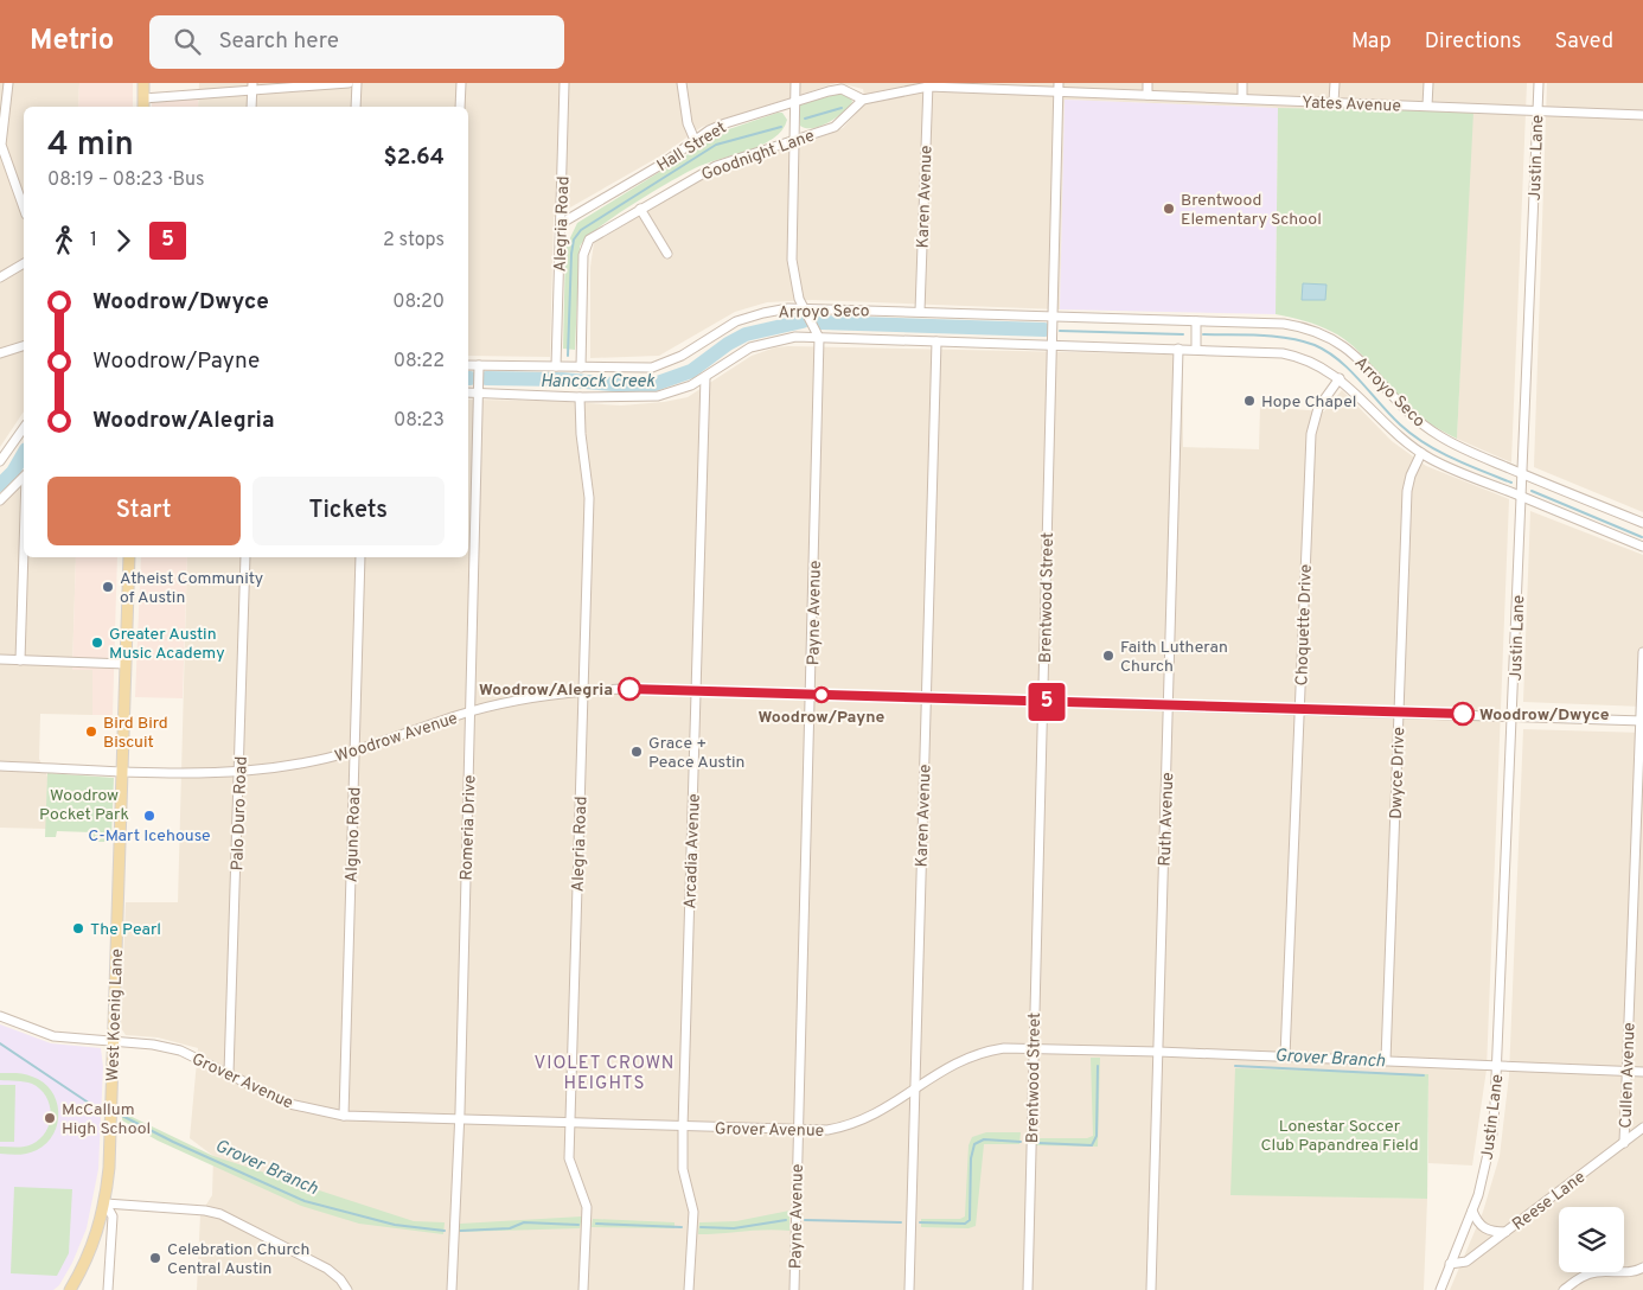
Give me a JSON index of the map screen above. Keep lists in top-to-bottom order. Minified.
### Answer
{"streets":{"main road":["West Koenig Lane"],"street":["Yates Avenue","Hall Street","Goodnight Lane","Justin Lane","Karen Avenue","Alegria Road","Arroyo Seco","Brentwood Street","Payne Avenue","Choquette Drive","Woodrow Avenue","Dwyce Drive","Palo Duro Road","Ruth Avenue","Romeria Drive","Alguno Road","Arcadia Avenue","Cullen Avenue","Grover Avenue","Reese Lane"]},"crossings":[["Yates Avenue","Justin Lane"],["Yates Avenue","Brentwood Street"],["Hall Street","Goodnight Lane"],["Hall Street","Alegria Road"],["Hall Street","Payne Avenue"],["Goodnight Lane","Arroyo Seco"],["Goodnight Lane","Payne Avenue"],["Justin Lane","Arroyo Seco"],["Justin Lane","Woodrow Avenue"],["Justin Lane","Grover Avenue"],["Justin Lane","Reese Lane"],["Karen Avenue","Arroyo Seco"],["Karen Avenue","Woodrow Avenue"],["Karen Avenue","Grover Avenue"],["Alegria Road","Arroyo Seco"],["Alegria Road","Woodrow Avenue"],["Alegria Road","Grover Avenue"],["Arroyo Seco","Brentwood Street"],["Arroyo Seco","Payne Avenue"],["Arroyo Seco","Choquette Drive"],["Arroyo Seco","Dwyce Drive"],["Arroyo Seco","Ruth Avenue"],["Arroyo Seco","Romeria Drive"],["Arroyo Seco","Arcadia Avenue"],["Brentwood Street","Woodrow Avenue"],["Brentwood Street","Grover Avenue"],["Payne Avenue","Woodrow Avenue"],["Payne Avenue","Grover Avenue"],["Choquette Drive","Woodrow Avenue"],["Choquette Drive","Grover Avenue"],["Woodrow Avenue","Dwyce Drive"],["Woodrow Avenue","Palo Duro Road"],["Woodrow Avenue","Ruth Avenue"],["Woodrow Avenue","Romeria Drive"],["Woodrow Avenue","Alguno Road"],["Woodrow Avenue","Arcadia Avenue"],["Woodrow Avenue","West Koenig Lane"],["Woodrow Avenue","Cullen Avenue"],["Dwyce Drive","Grover Avenue"],["Palo Duro Road","Grover Avenue"],["Ruth Avenue","Grover Avenue"],["Romeria Drive","Grover Avenue"],["Alguno Road","Grover Avenue"],["Arcadia Avenue","Grover Avenue"],["West Koenig Lane","Grover Avenue"],["Cullen Avenue","Grover Avenue"],["Cullen Avenue","Reese Lane"]],"districts":["VIOLET CROWN HEIGHTS"],"water":["Hancock Creek","Grover Branch"],"parks":["Woodrow Pocket Park","Lonestar Soccer Club Papandrea Field"],"places":["Brentwood Elementary School","Hope Chapel","Atheist Community of Austin","Greater Austin Music Academy","Faith Lutheran Church","Woodrow/Alegria","Woodrow/Payne","Woodrow/Dwyce","Bird Bird Biscuit","Grace + Peace Austin","C-Mart Icehouse","The Pearl","McCallum High School","Celebration Church Central Austin"],"lines":["bus line 5"],"page":{"header":"Metrio","search":"Search here","nav":["Map","Directions","Saved"],"on_map":"5","heading":["4 min","08:19 – 08:23 · Bus","$2.64"],"legs":["1","5","2 stops"],"list":[{"name":"Woodrow/Dwyce","value":"08:20"},{"name":"Woodrow/Payne","value":"08:22"},{"name":"Woodrow/Alegria","value":"08:23"}],"buttons":["Start","Tickets"]}}
